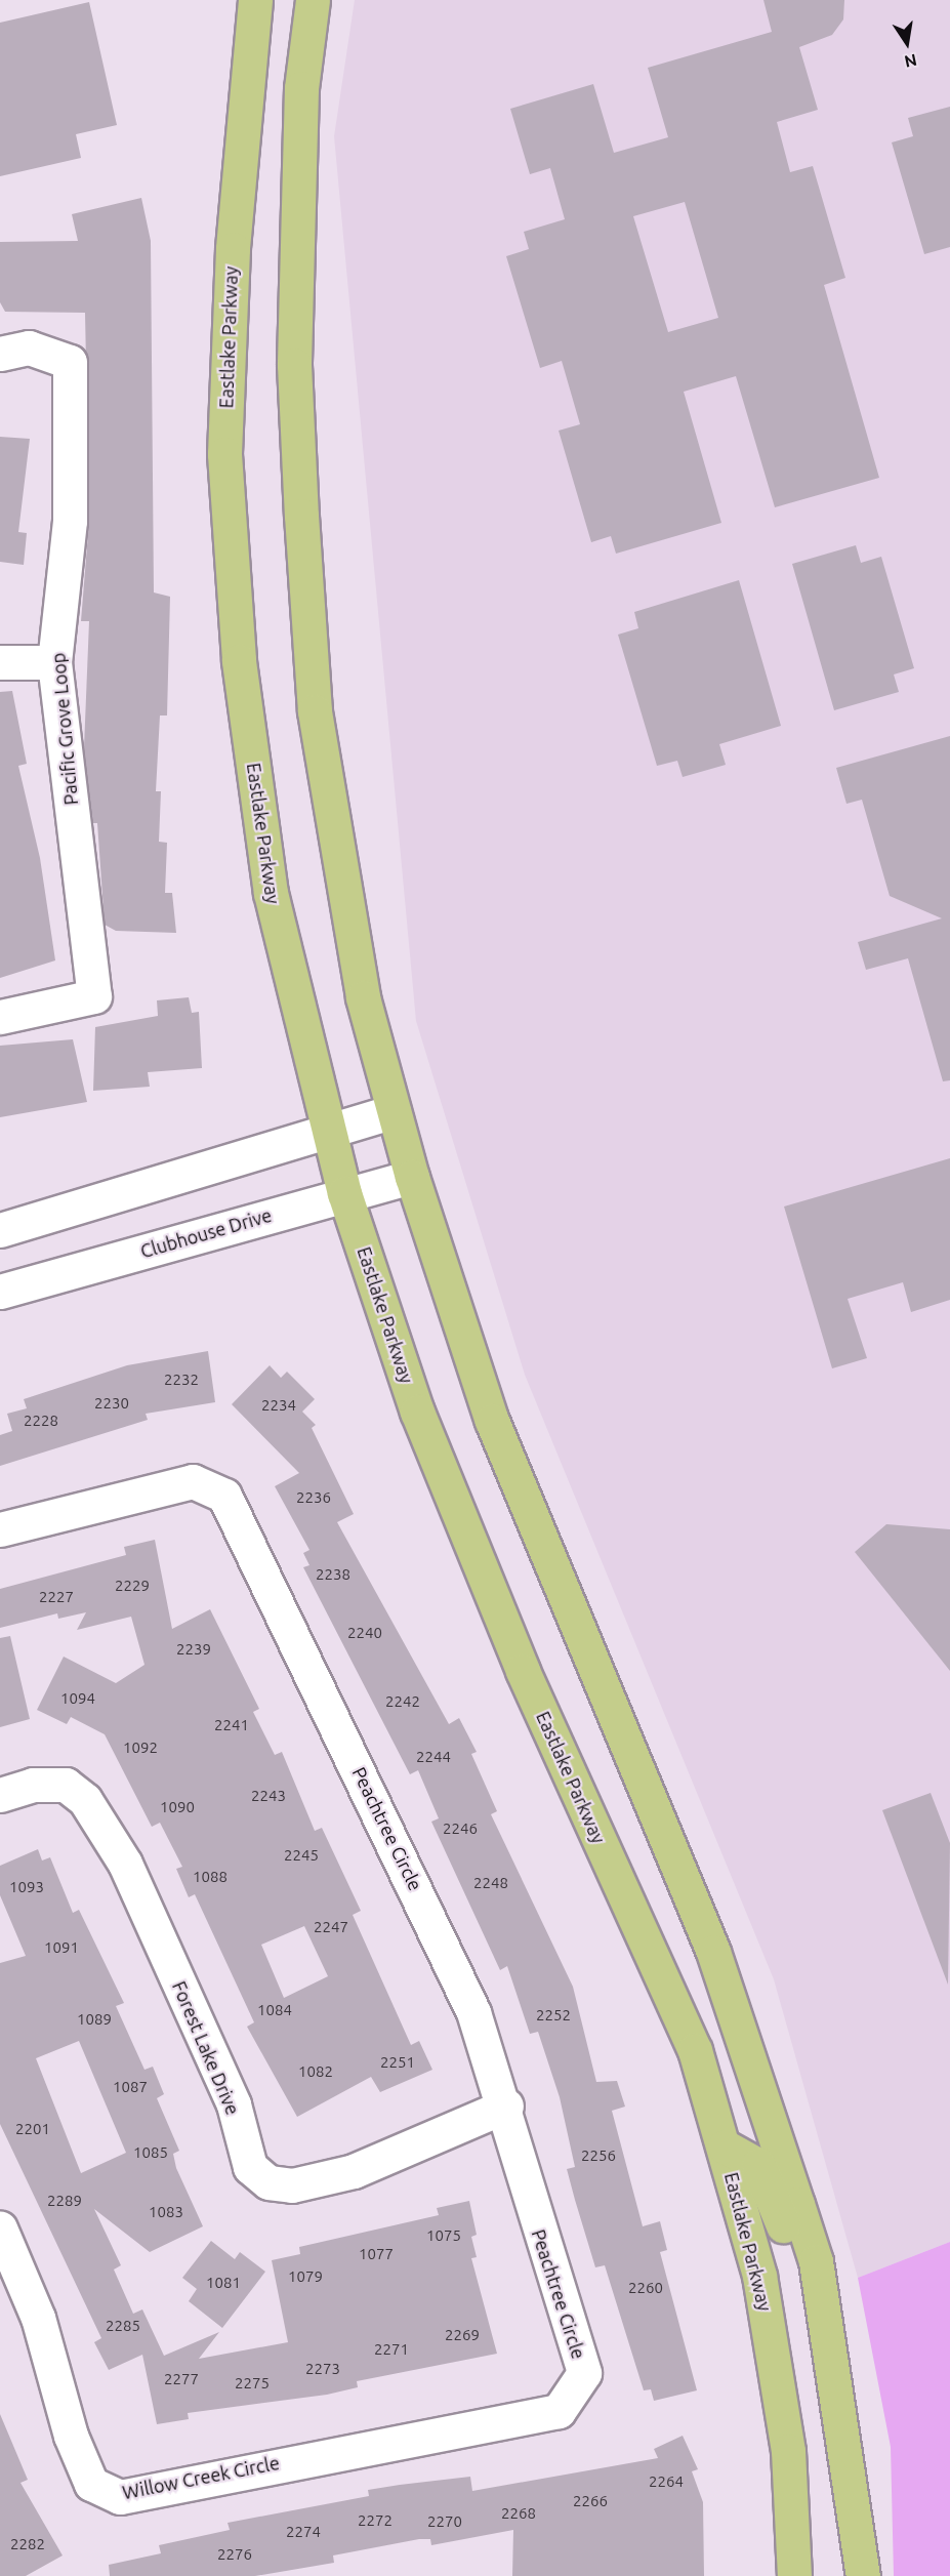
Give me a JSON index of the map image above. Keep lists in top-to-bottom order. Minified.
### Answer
{"streets":{"main road":["Eastlake Parkway"],"street":["Pacific Grove Loop","Clubhouse Drive","Peachtree Circle","Forest Lake Drive","Willow Creek Circle"]},"crossings":[["Eastlake Parkway","Clubhouse Drive"],["Peachtree Circle","Forest Lake Drive"],["Peachtree Circle","Willow Creek Circle"]],"house_numbers":["2232","2230","2234","2228","2236","2238","2229","2227","2240","2239","1094","2242","2241","1092","2244","2243","1090","2246","2245","1088","2248","1093","2247","1091","1084","2252","1089","2251","1082","1087","2201","1085","2256","2289","1083","1075","1077","1079","1081","2260","2285","2269","2271","2273","2277","2275","2264","2266","2268","2272","2270","2274","2282","2276"],"north":"bottom"}
